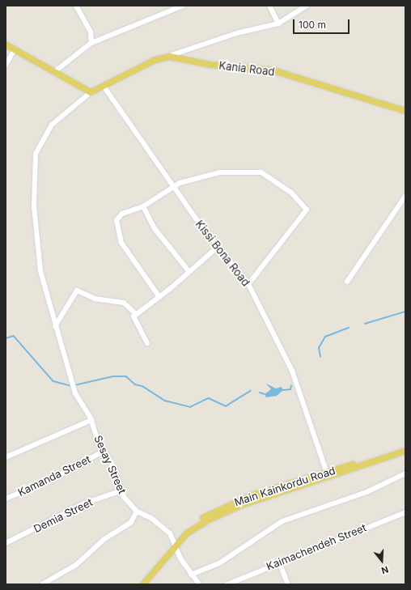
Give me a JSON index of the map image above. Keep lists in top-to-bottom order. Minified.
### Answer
{"streets":{"main road":["Kania Road","Main Kainkordu Road"],"street":["Kissi Bona Road","Sesay Street","Kamanda Street","Demia Street","Kaimachendeh Street"]},"crossings":[["Kissi Bona Road","Main Kainkordu Road"],["Sesay Street","Kamanda Street"],["Sesay Street","Demia Street"]],"scale_bar":"100 m","north":"bottom"}
